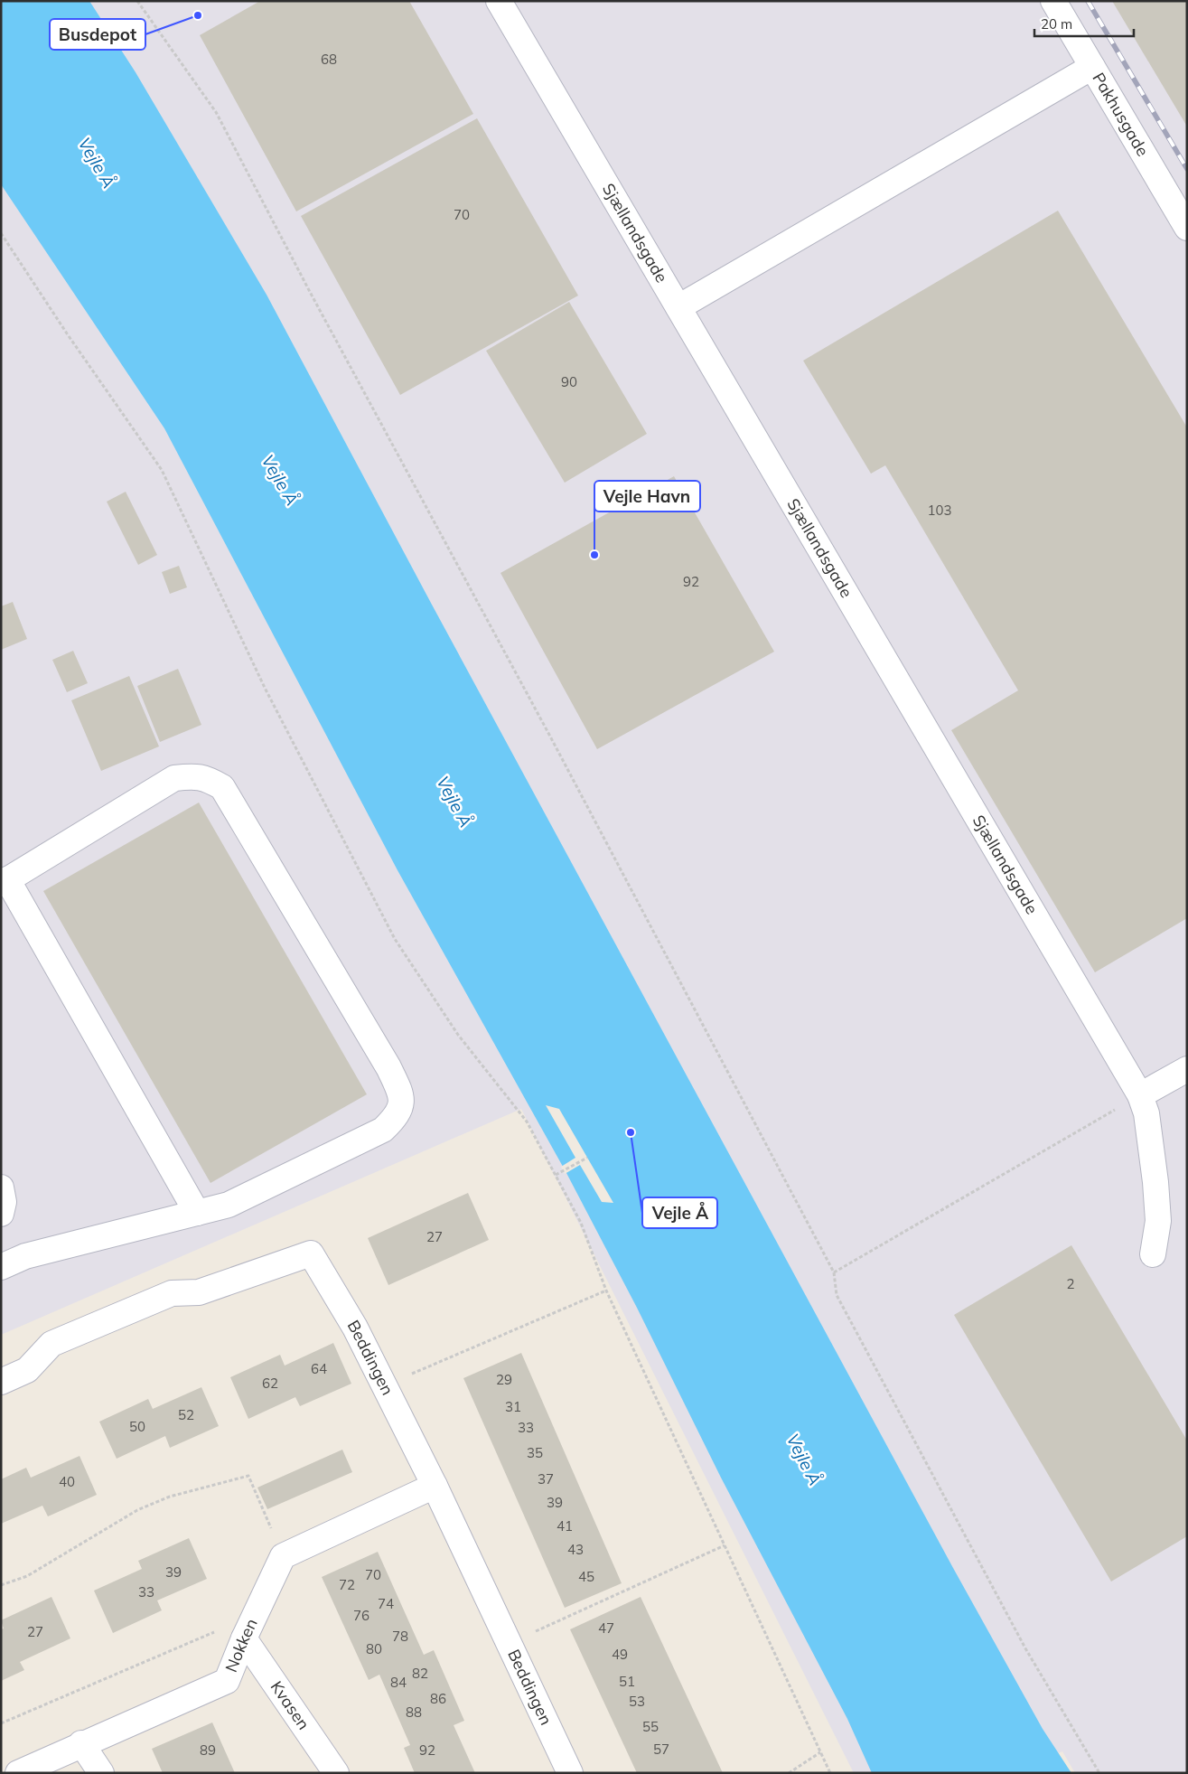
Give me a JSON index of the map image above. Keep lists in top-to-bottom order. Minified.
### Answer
{"streets":{"street":["Pakhusgade","Sjællandsgade","Beddingen","Nokken","Kvasen"]},"crossings":[["Nokken","Kvasen"]],"water":["Vejle Å"],"places":["Busdepot","Vejle Havn","Vejle Å"],"house_numbers":["68","70","90","103","92","27","2","64","29","62","31","52","50","33","35","37","40","39","41","43","39","70","45","72","33","74","76","47","27","78","80","49","82","51","84","86","53","88","55","57","89","92"],"scale_bar":"20 m"}
